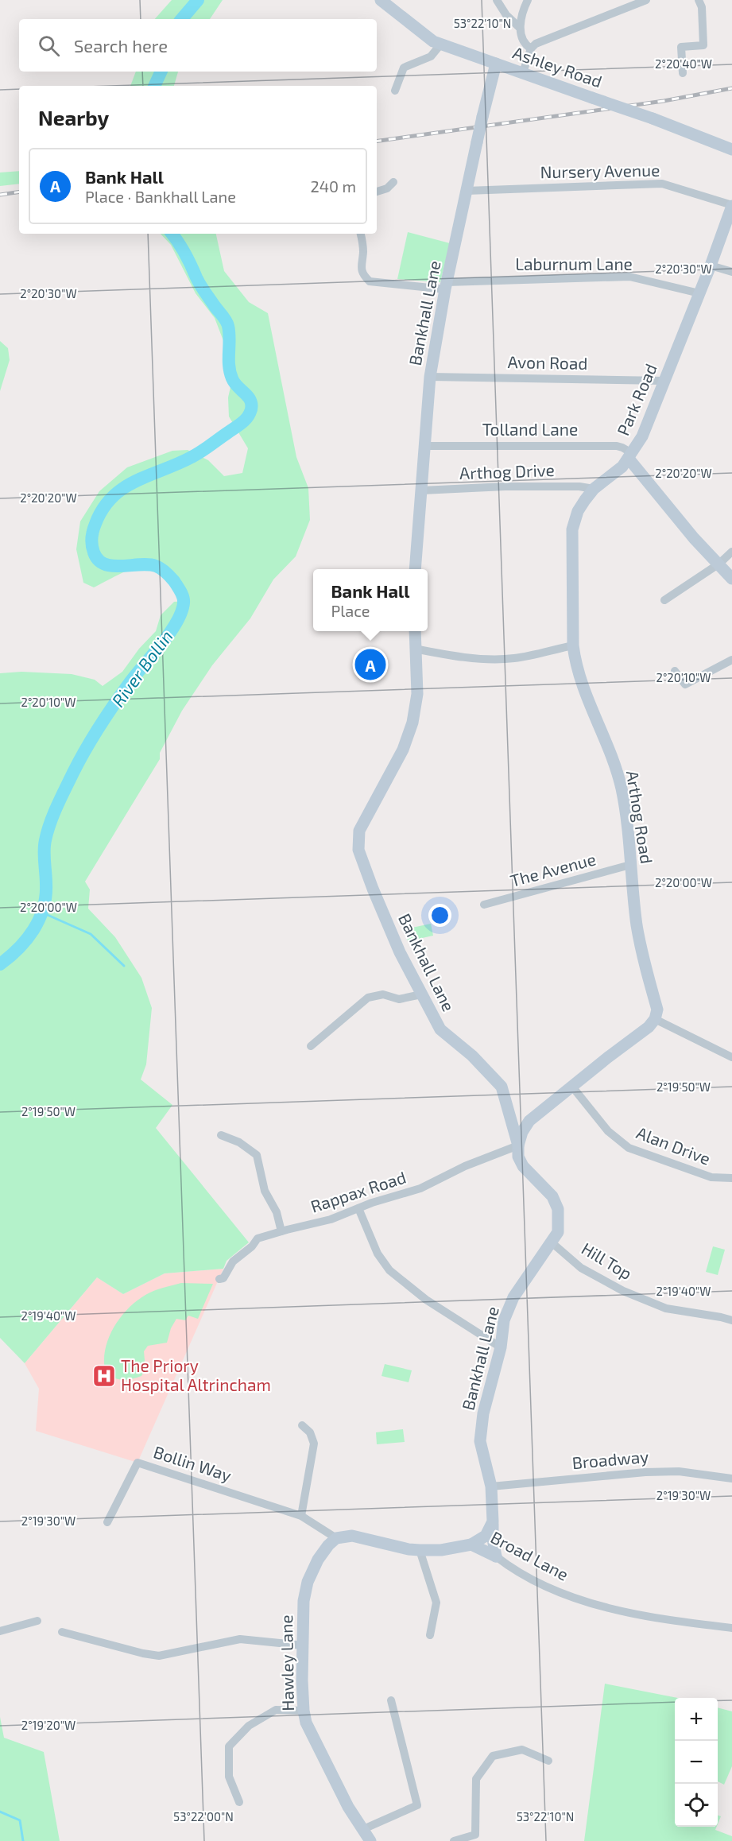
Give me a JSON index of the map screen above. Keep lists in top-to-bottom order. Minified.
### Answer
{"streets":{"street":["Ashley Road","Nursery Avenue","Laburnum Lane","Bankhall Lane","Avon Road","Park Road","Tolland Lane","Arthog Drive","Arthog Road","The Avenue","Alan Drive","Rappax Road","Hill Top","Broadway","Bollin Way","Broad Lane","Hawley Lane"]},"crossings":[["Ashley Road","Bankhall Lane"],["Nursery Avenue","Bankhall Lane"],["Nursery Avenue","Park Road"],["Laburnum Lane","Bankhall Lane"],["Laburnum Lane","Park Road"],["Bankhall Lane","Avon Road"],["Bankhall Lane","Tolland Lane"],["Bankhall Lane","Arthog Drive"],["Bankhall Lane","Rappax Road"],["Bankhall Lane","Hill Top"],["Bankhall Lane","Broadway"],["Bankhall Lane","Broad Lane"],["Avon Road","Park Road"],["Park Road","Tolland Lane"],["Park Road","Arthog Road"],["Tolland Lane","Arthog Road"],["Arthog Drive","Arthog Road"],["Arthog Road","The Avenue"],["Bollin Way","Broad Lane"],["Bollin Way","Hawley Lane"],["Broad Lane","Hawley Lane"]],"water":["River Bollin"],"places":{"hospital":["The Priory Hospital Altrincham"]},"page":{"search":"Search here","heading":"Nearby","list":[{"mark":"A","name":"Bank Hall","note":"Place · Bankhall Lane","value":"240 m"}],"popup":["Bank Hall","Place"],"pins":"A","map_buttons":["+","−"]},"coordinates":["53°22'10\"N","2°20'40\"W","2°20'30\"W","2°20'20\"W","2°20'10\"W","2°20'00\"W","2°19'50\"W","2°19'40\"W","2°19'30\"W","2°19'20\"W","53°22'00\"N"]}
